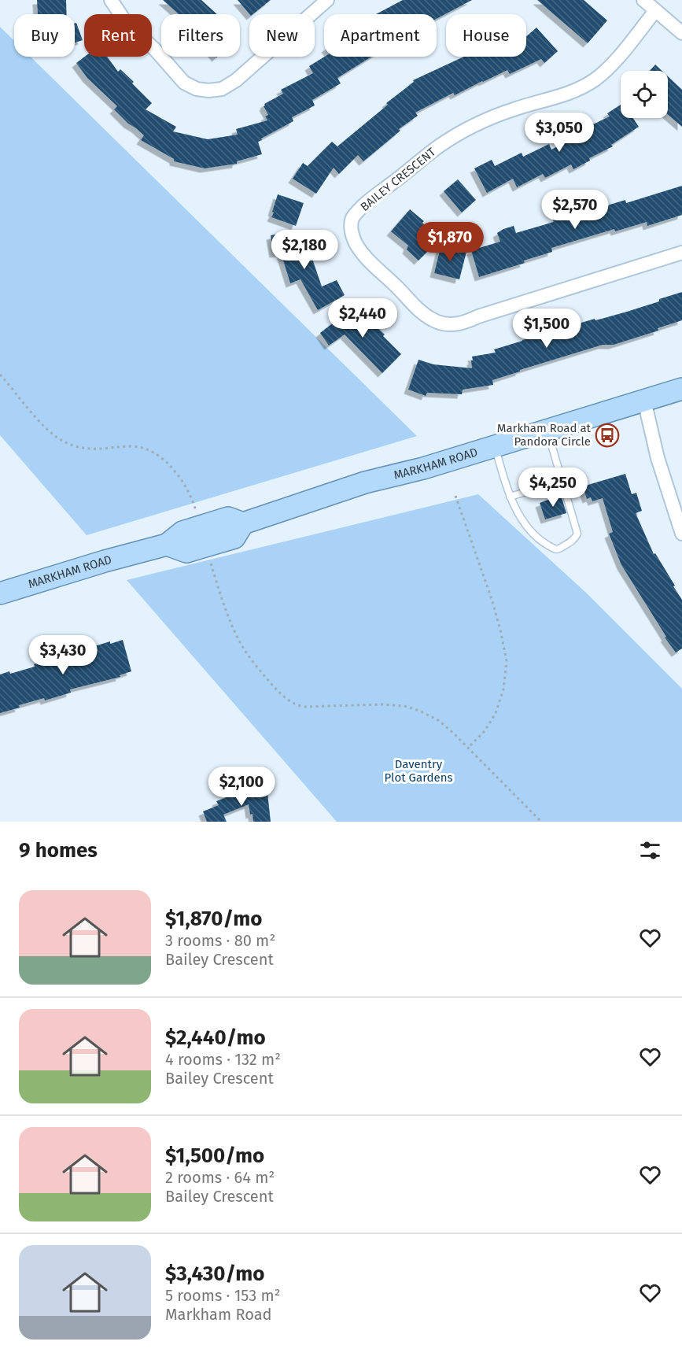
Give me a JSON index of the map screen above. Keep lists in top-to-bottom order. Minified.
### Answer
{"streets":{"main road":["MARKHAM ROAD"],"street":["BAILEY CRESCENT"]},"parks":["Daventry Plot Gardens"],"places":{"bus stop":["Markham Road at Pandora Circle"]},"page":{"chip":["Buy","Rent","Filters","New","Apartment","House"],"price":["$3,050","$2,570","$1,870","$2,180","$2,440","$1,500","$4,250","$3,430","$2,100"],"heading":"9 homes","list":[{"name":"$1,870/mo","note":"3 rooms · 80 m² · Bailey Crescent"},{"name":"$2,440/mo","note":"4 rooms · 132 m² · Bailey Crescent"},{"name":"$1,500/mo","note":"2 rooms · 64 m² · Bailey Crescent"},{"name":"$3,430/mo","note":"5 rooms · 153 m² · Markham Road"}]}}
